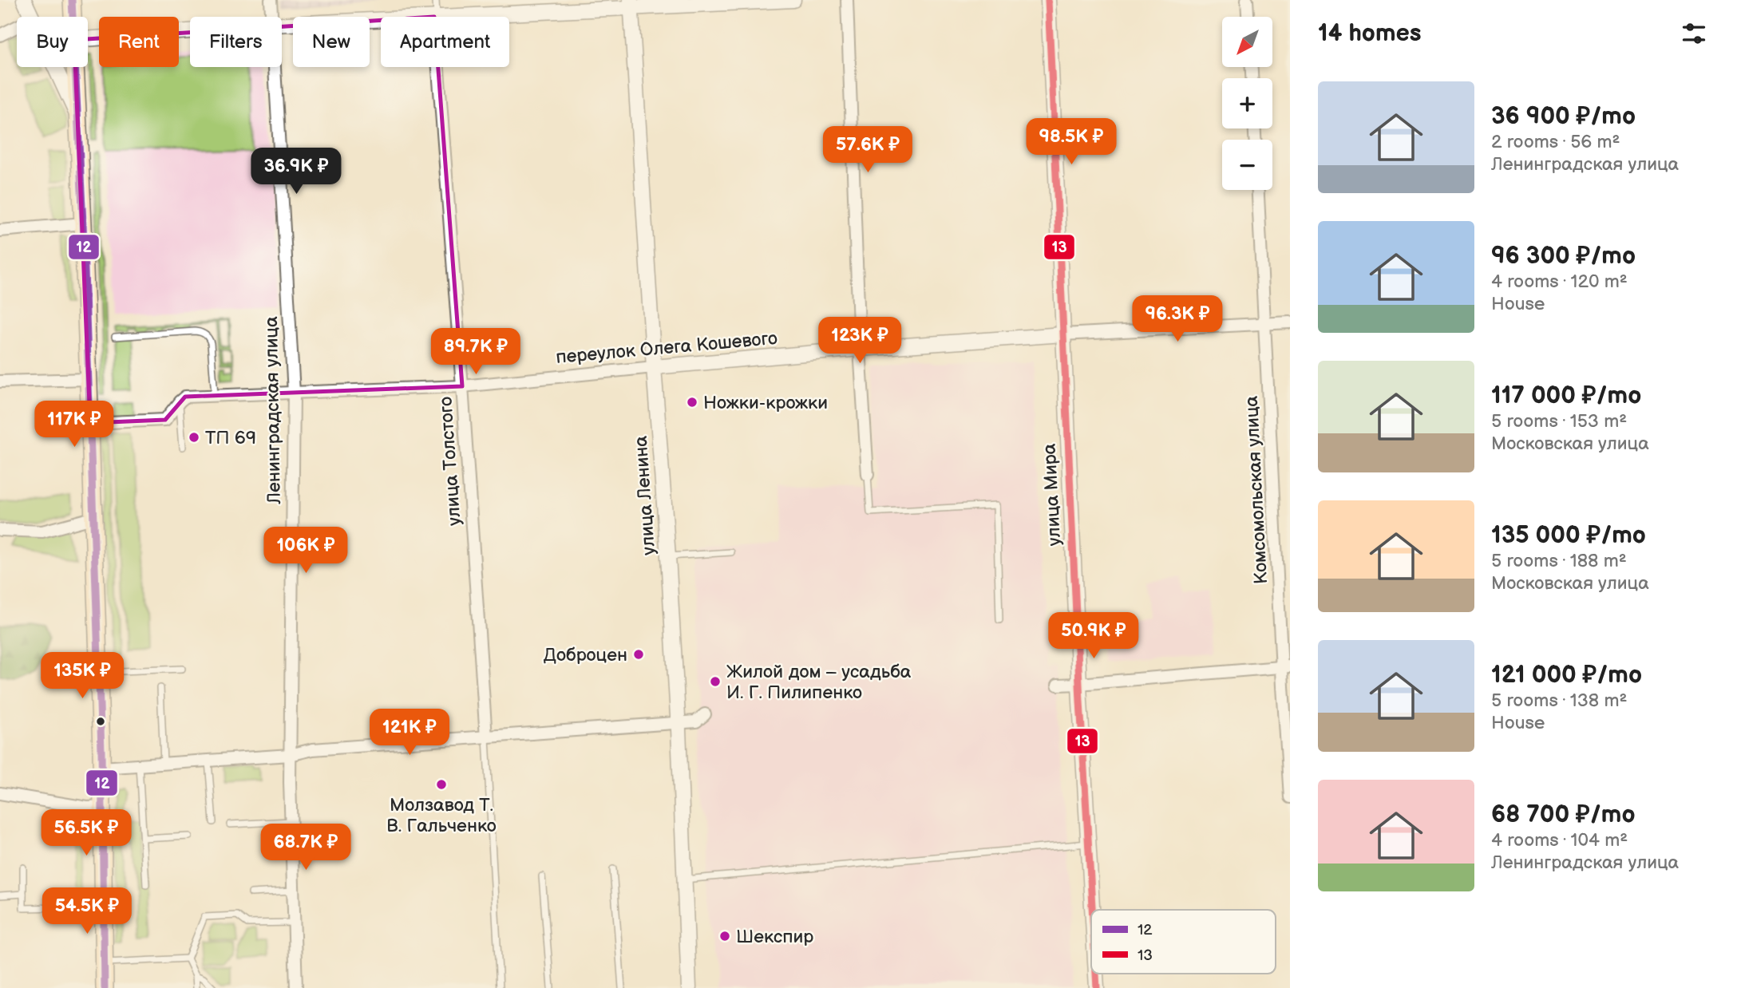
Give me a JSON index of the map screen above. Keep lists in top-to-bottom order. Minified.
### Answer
{"streets":{"street":["переулок Олега Кошевого","Ленинградская улица","улица Толстого","Комсомольская улица","улица Мира","улица Ленина"]},"crossings":[["переулок Олега Кошевого","Ленинградская улица"],["переулок Олега Кошевого","улица Толстого"],["переулок Олега Кошевого","Комсомольская улица"],["переулок Олега Кошевого","улица Мира"],["переулок Олега Кошевого","улица Ленина"]],"places":["Ножки-крожки","ТП 69","Доброцен","Жилой дом – усадьба И. Г. Пилипенко","Молзавод Т. В. Гальченко","Шекспир"],"lines":["transit line 12","transit line 13"],"legend":["12","13"],"north":"bottom left","page":{"heading":"14 homes","map_buttons":["+","−"],"chip":["Buy","Rent","Filters","New","Apartment"],"list":[{"name":"36 900 ₽/mo","note":"2 rooms · 56 m² · Ленинградская улица"},{"name":"96 300 ₽/mo","note":"4 rooms · 120 m² · House"},{"name":"117 000 ₽/mo","note":"5 rooms · 153 m² · Московская улица"},{"name":"135 000 ₽/mo","note":"5 rooms · 188 m² · Московская улица"},{"name":"121 000 ₽/mo","note":"5 rooms · 138 m² · House"},{"name":"68 700 ₽/mo","note":"4 rooms · 104 m² · Ленинградская улица"}],"price":["98.5K ₽","57.6K ₽","36.9K ₽","96.3K ₽","123K ₽","89.7K ₽","117K ₽","106K ₽","50.9K ₽","135K ₽","121K ₽","56.5K ₽","68.7K ₽","54.5K ₽"]}}
